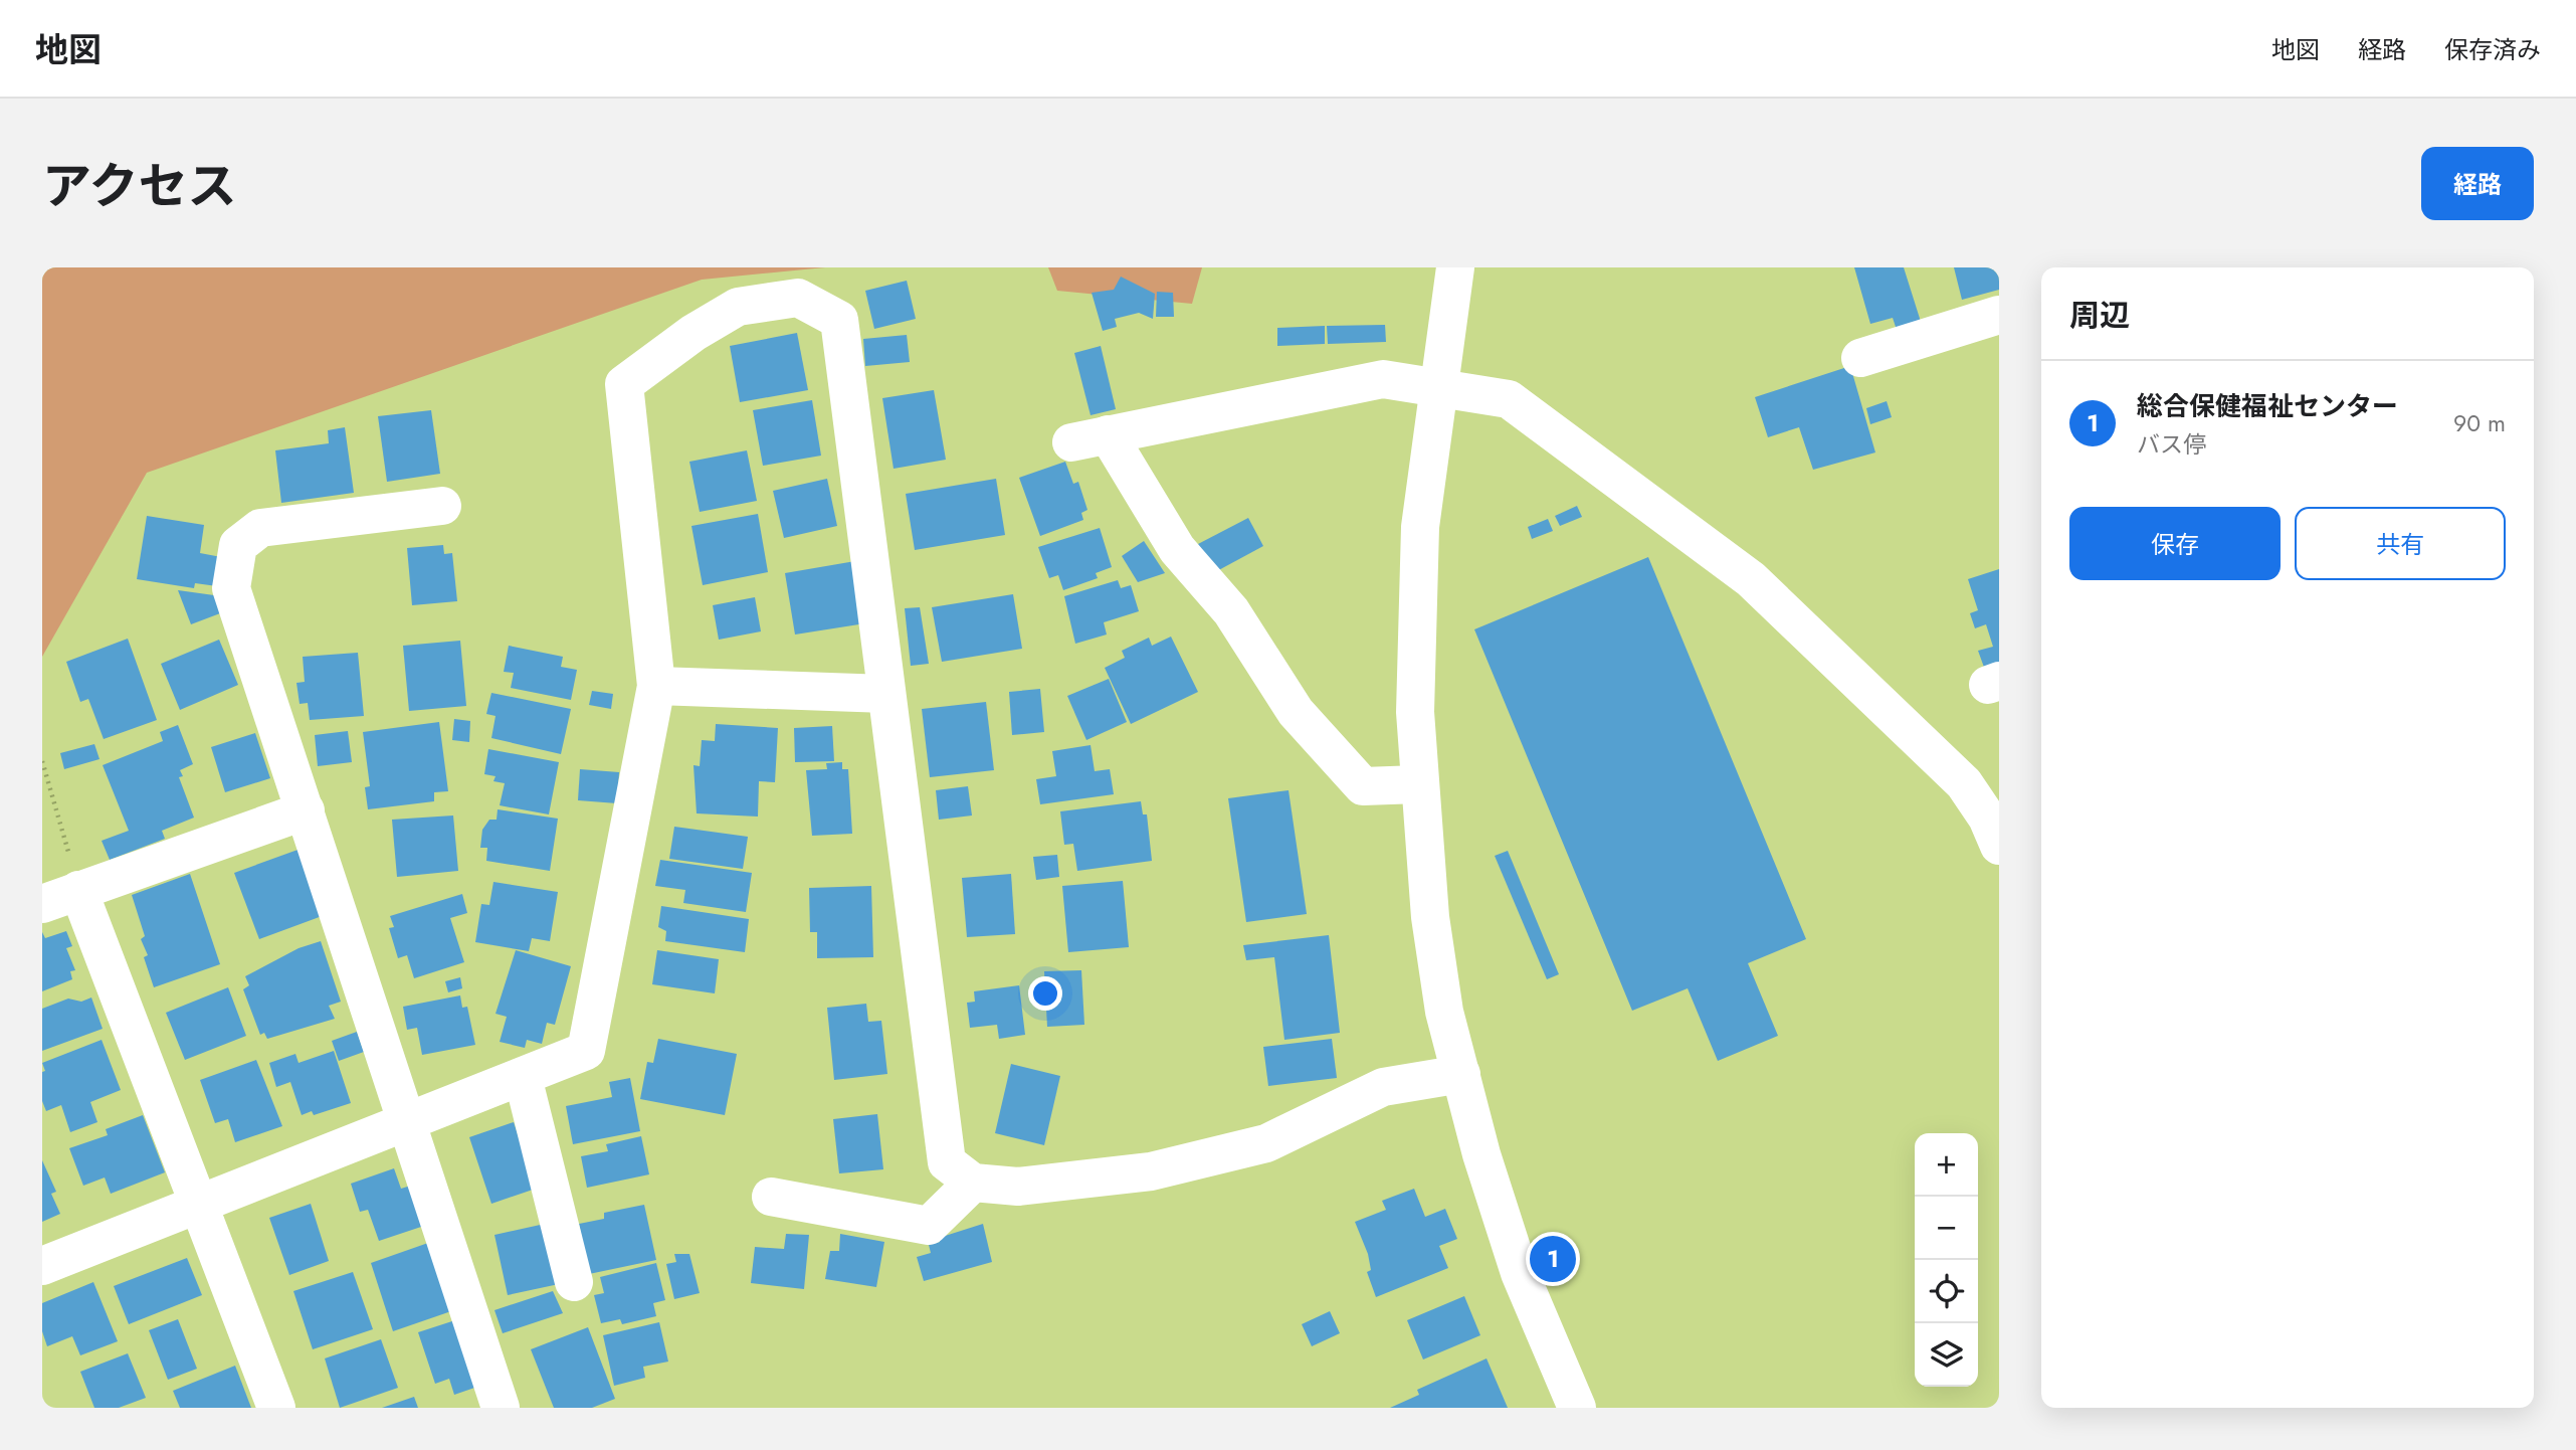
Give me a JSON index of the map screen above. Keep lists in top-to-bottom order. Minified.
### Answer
{"page":{"header":"地図","nav":["地図","経路","保存済み"],"title":"アクセス","buttons":["経路",["保存","共有"]],"heading":"周辺","list":[{"mark":"1","name":"総合保健福祉センター","note":"バス停","value":"90 m"}],"map_buttons":["+","−"],"pins":"1"}}
